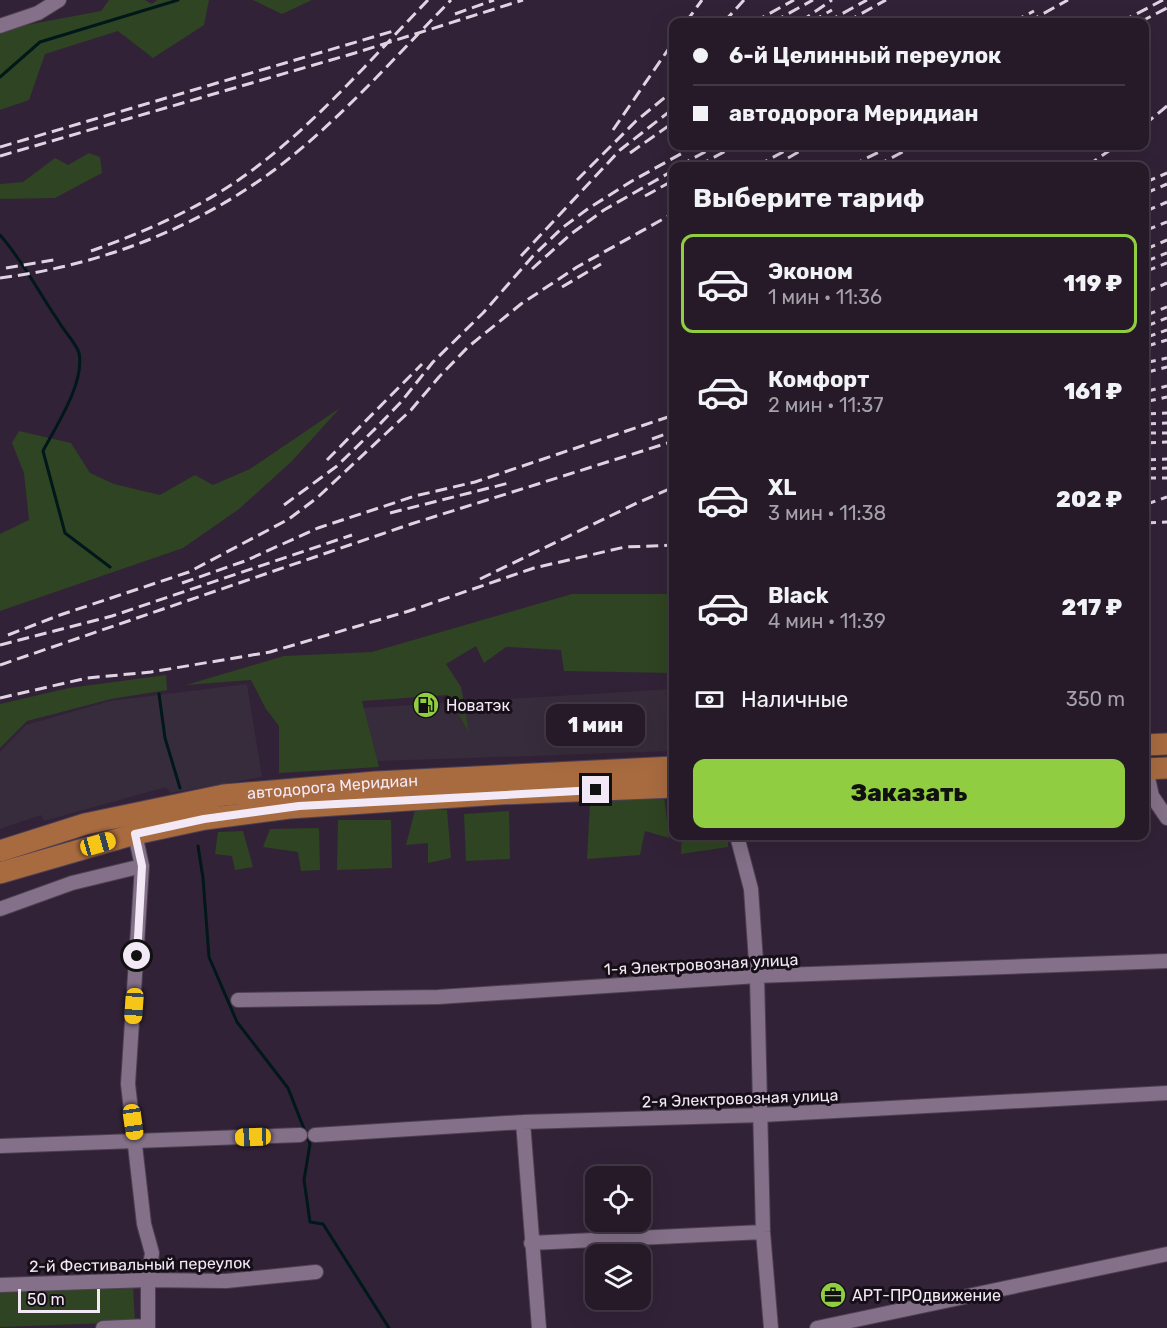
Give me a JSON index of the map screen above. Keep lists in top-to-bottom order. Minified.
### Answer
{"streets":{"main road":["автодорога Меридиан"],"street":["1-я Электровозная улица","2-я Электровозная улица","2-й Фестивальный переулок"]},"places":{"fuel station":["Новатэк"],"office":["АРТ-ПРОдвижение"]},"scale_bar":"50 m","page":{"banner":["6-й Целинный переулок","автодорога Меридиан"],"heading":"Выберите тариф","list":[{"name":"Эконом","note":"1 мин · 11:36","value":"119 ₽"},{"name":"Комфорт","note":"2 мин · 11:37","value":"161 ₽"},{"name":"XL","note":"3 мин · 11:38","value":"202 ₽"},{"name":"Black","note":"4 мин · 11:39","value":"217 ₽"}],"pay":["Наличные","350 m"],"bubble":"1 мин","buttons":"Заказать","scale":"50 m"}}
